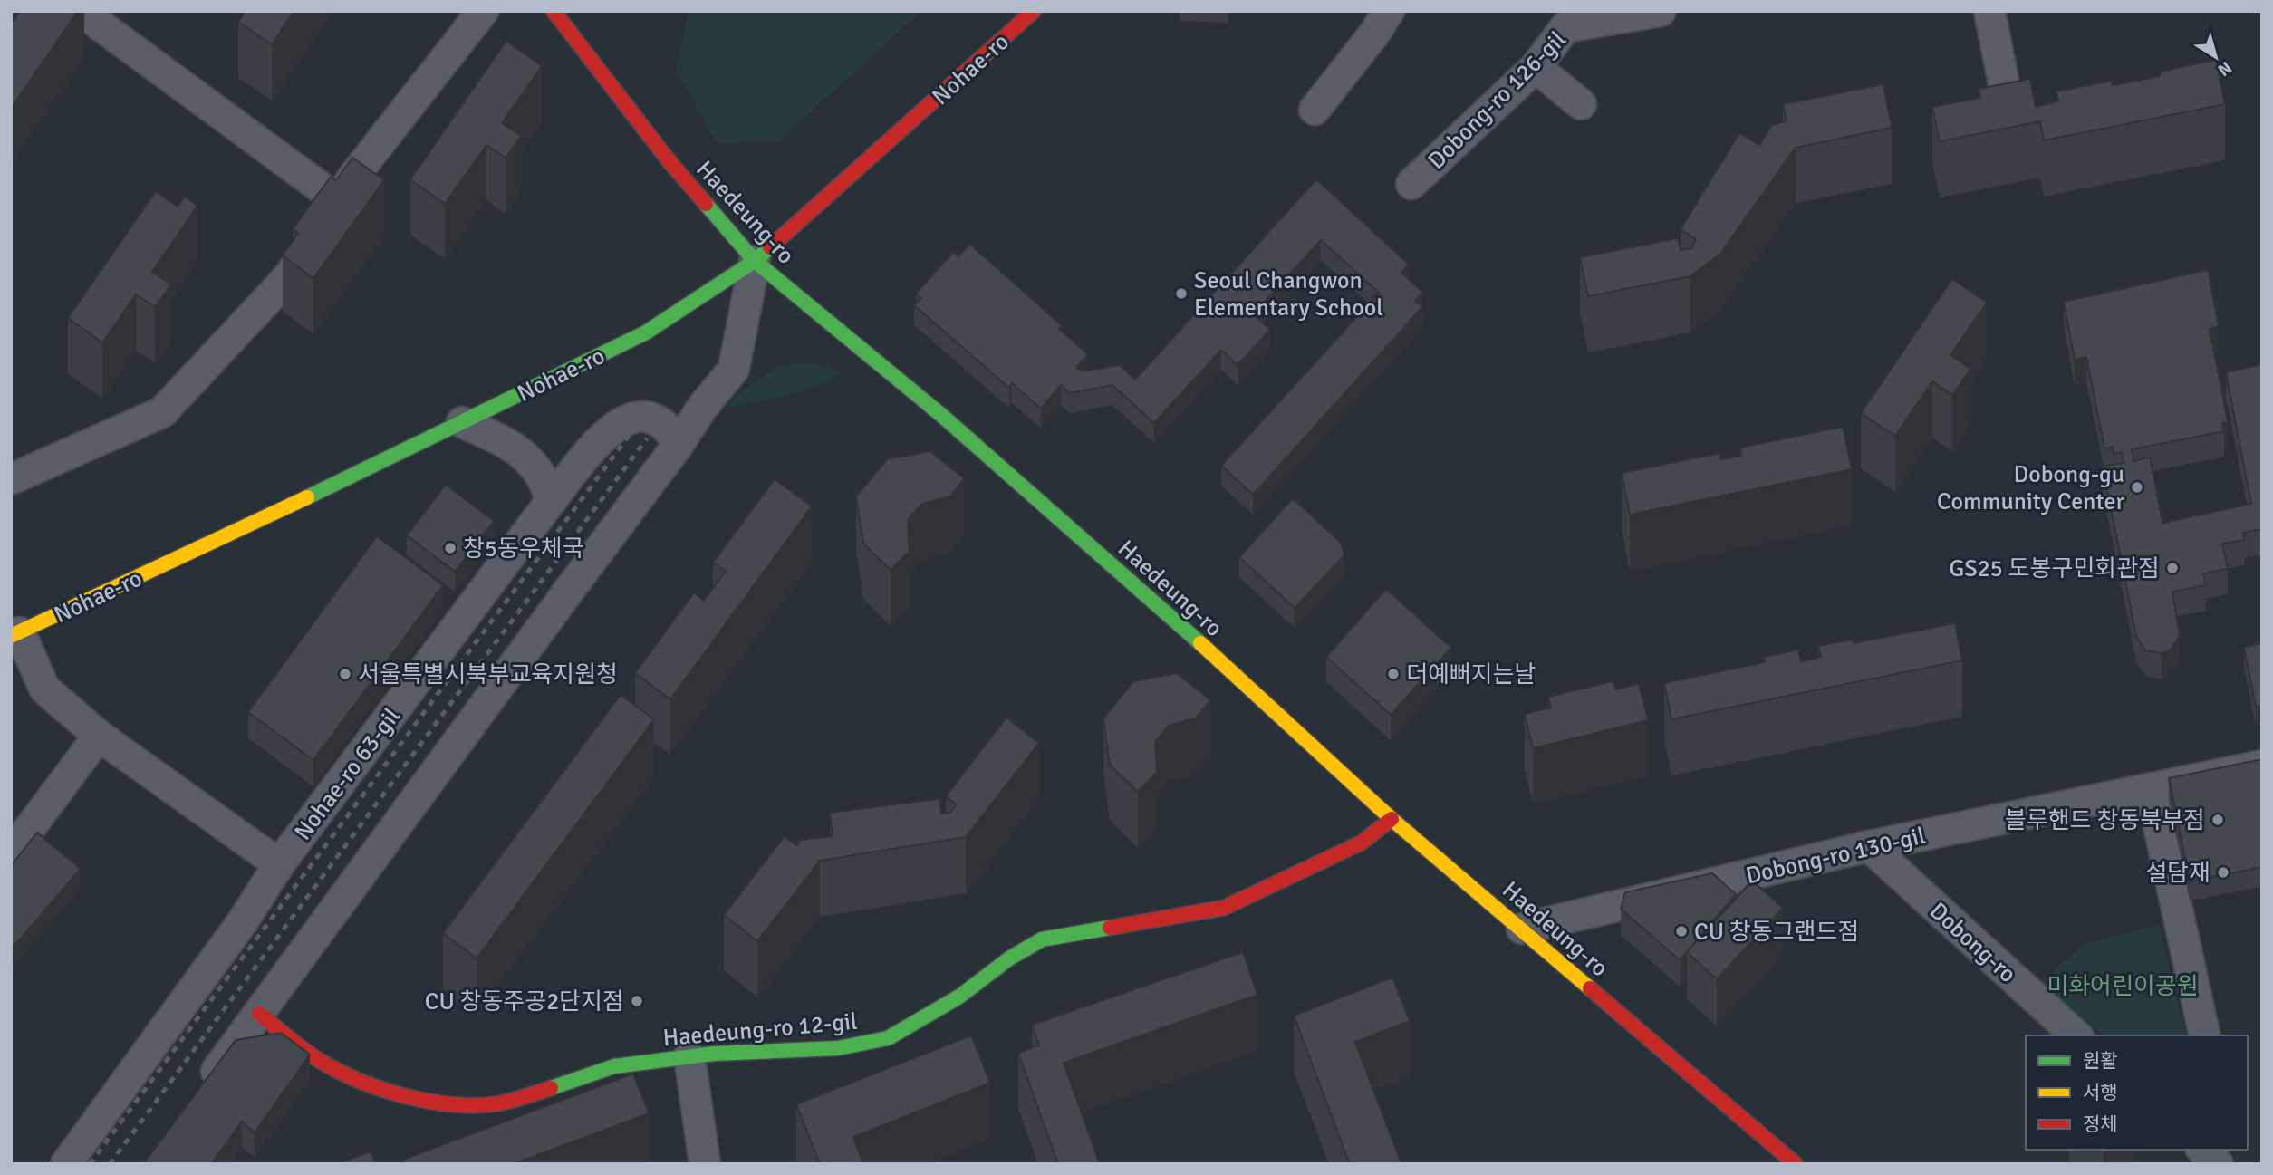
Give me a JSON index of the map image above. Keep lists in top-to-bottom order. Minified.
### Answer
{"streets":{"main road":["Nohae-ro","Haedeung-ro","Haedeung-ro 12-gil"],"street":["Dobong-ro 126-gil","Nohae-ro 63-gil","Dobong-ro 130-gil","Dobong-ro"]},"crossings":[["Nohae-ro","Haedeung-ro"],["Nohae-ro","Nohae-ro 63-gil"],["Haedeung-ro","Dobong-ro 130-gil"],["Haedeung-ro","Haedeung-ro 12-gil"],["Dobong-ro 130-gil","Dobong-ro"]],"parks":["미화어린이공원"],"places":["Seoul Changwon Elementary School","Dobong-gu Community Center","창5동우체국","GS25 도봉구민회관점","서울특별시북부교육지원청","더예뻐지는날","블루핸드 창동북부점","설담재","CU 창동그랜드점","CU 창동주공2단지점"],"legend":["원활","서행","정체"],"north":"bottom right"}
